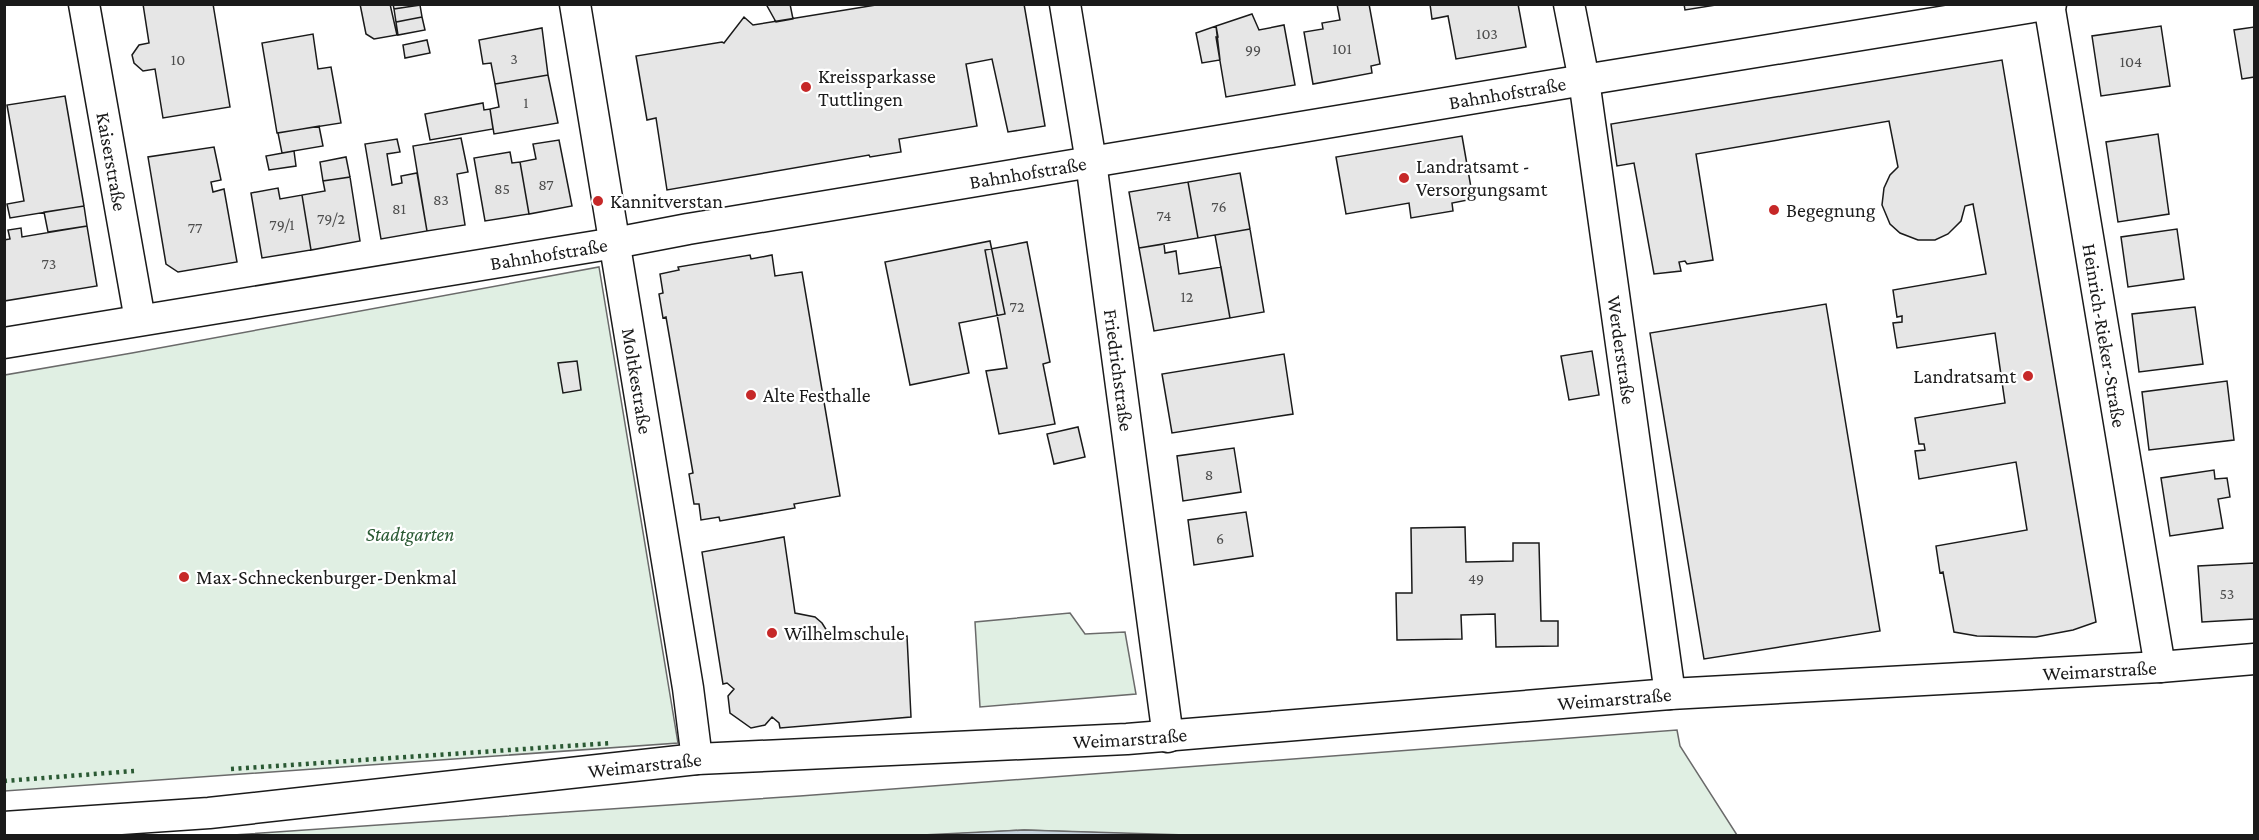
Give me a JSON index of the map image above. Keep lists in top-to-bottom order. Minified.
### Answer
{"streets":{"street":["Bahnhofstraße","Kaiserstraße","Heinrich-Rieker-Straße","Werderstraße","Friedrichstraße","Moltkestraße","Weimarstraße"]},"crossings":[["Bahnhofstraße","Kaiserstraße"],["Bahnhofstraße","Heinrich-Rieker-Straße"],["Bahnhofstraße","Werderstraße"],["Bahnhofstraße","Friedrichstraße"],["Bahnhofstraße","Moltkestraße"],["Heinrich-Rieker-Straße","Weimarstraße"],["Werderstraße","Weimarstraße"],["Friedrichstraße","Weimarstraße"],["Moltkestraße","Weimarstraße"]],"parks":["Stadtgarten"],"places":["Kreissparkasse Tuttlingen","Landratsamt - Versorgungsamt","Kannitverstan","Begegnung","Landratsamt","Alte Festhalle","Max-Schneckenburger-Denkmal","Wilhelmschule"],"house_numbers":["103","101","99","3","10","104","1","87","85","83","76","81","74","79/2","79/1","77","73","12","72","8","6","49","53"]}
